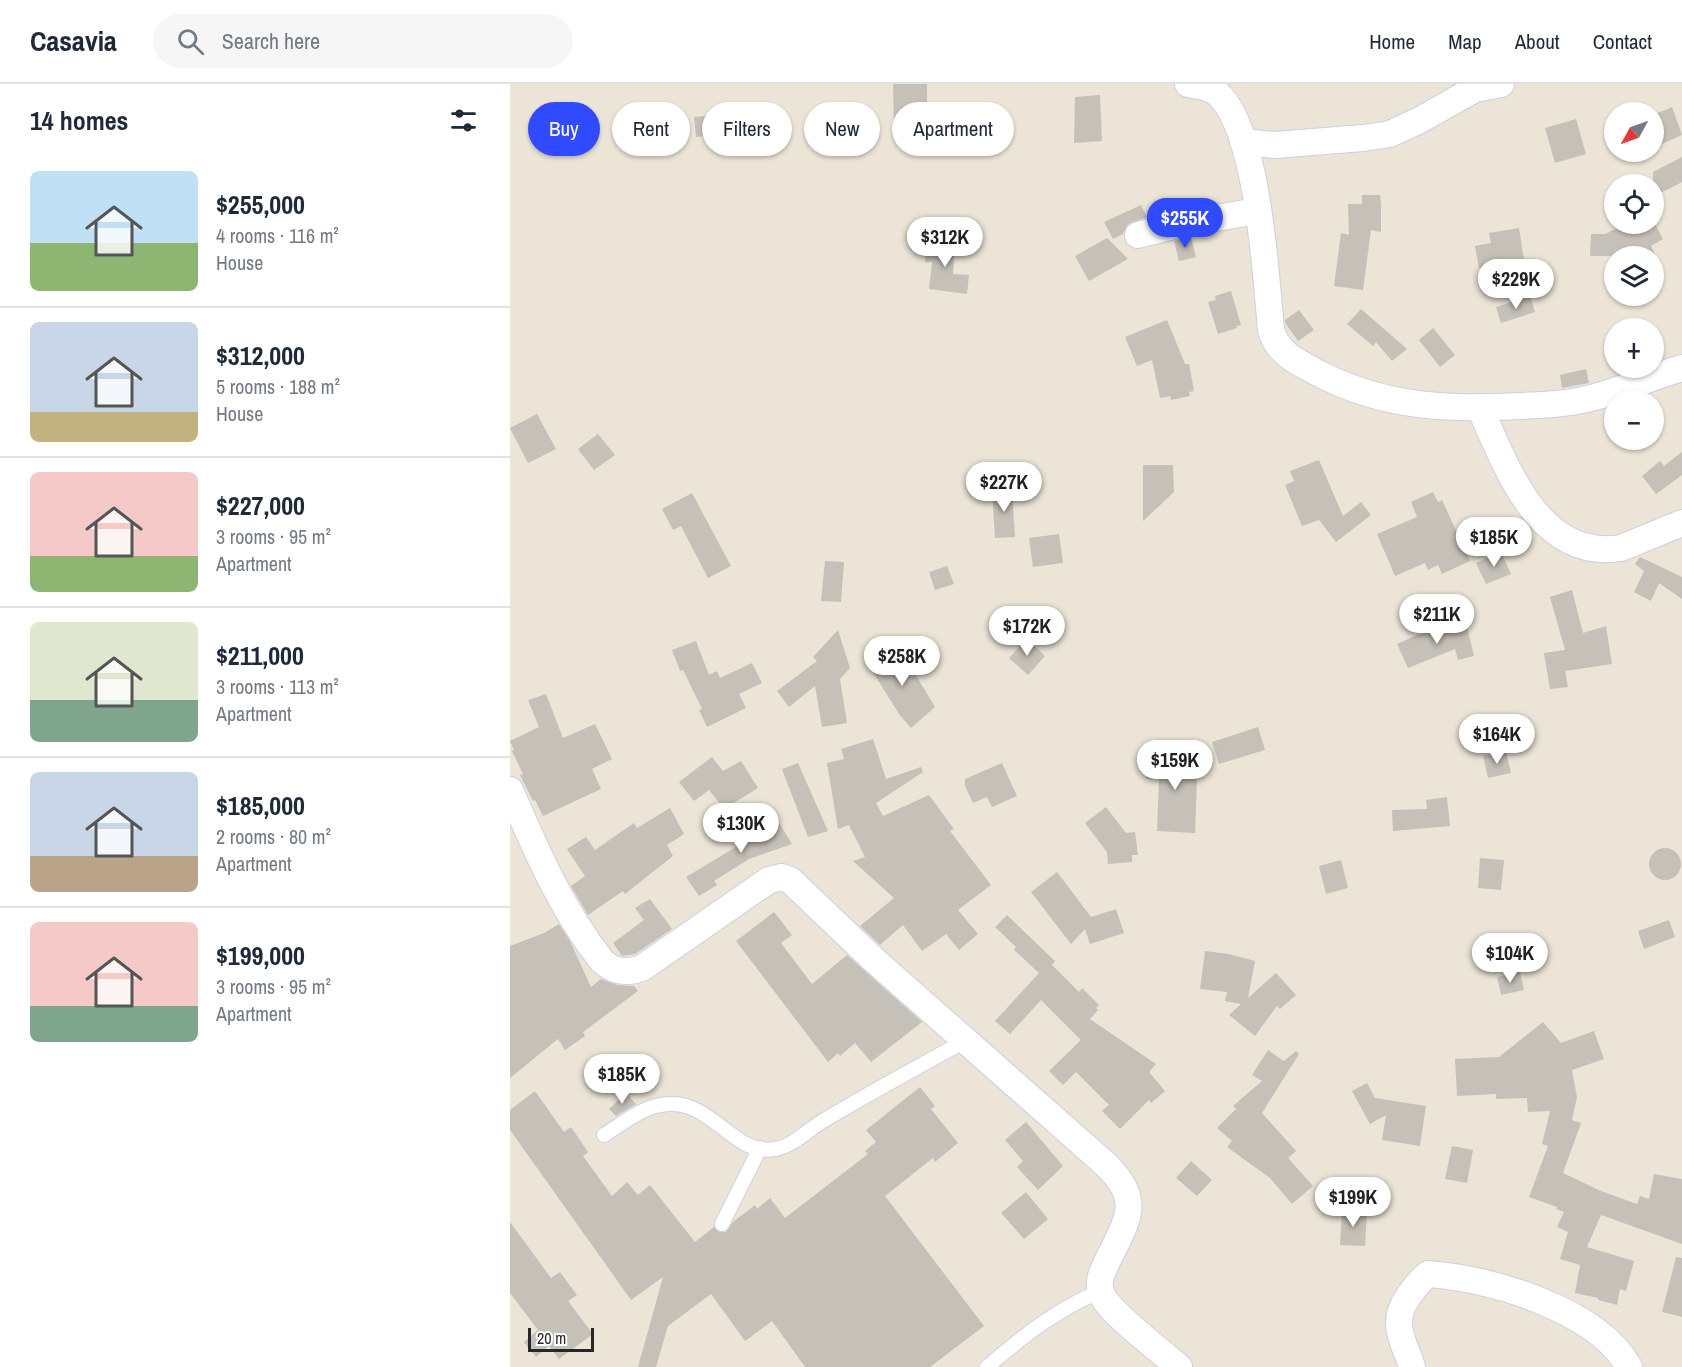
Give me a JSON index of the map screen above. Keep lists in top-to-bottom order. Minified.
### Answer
{"scale_bar":"20 m","north":"bottom left","page":{"header":"Casavia","search":"Search here","nav":["Home","Map","About","Contact"],"heading":"14 homes","map_buttons":["+","−"],"chip":["Buy","Rent","Filters","New","Apartment"],"list":[{"name":"$255,000","note":"4 rooms · 116 m² · House"},{"name":"$312,000","note":"5 rooms · 188 m² · House"},{"name":"$227,000","note":"3 rooms · 95 m² · Apartment"},{"name":"$211,000","note":"3 rooms · 113 m² · Apartment"},{"name":"$185,000","note":"2 rooms · 80 m² · Apartment"},{"name":"$199,000","note":"3 rooms · 95 m² · Apartment"}],"price":["$255K","$312K","$229K","$227K","$185K","$211K","$172K","$258K","$164K","$159K","$130K","$104K","$185K","$199K"],"scale":"20 m"}}
